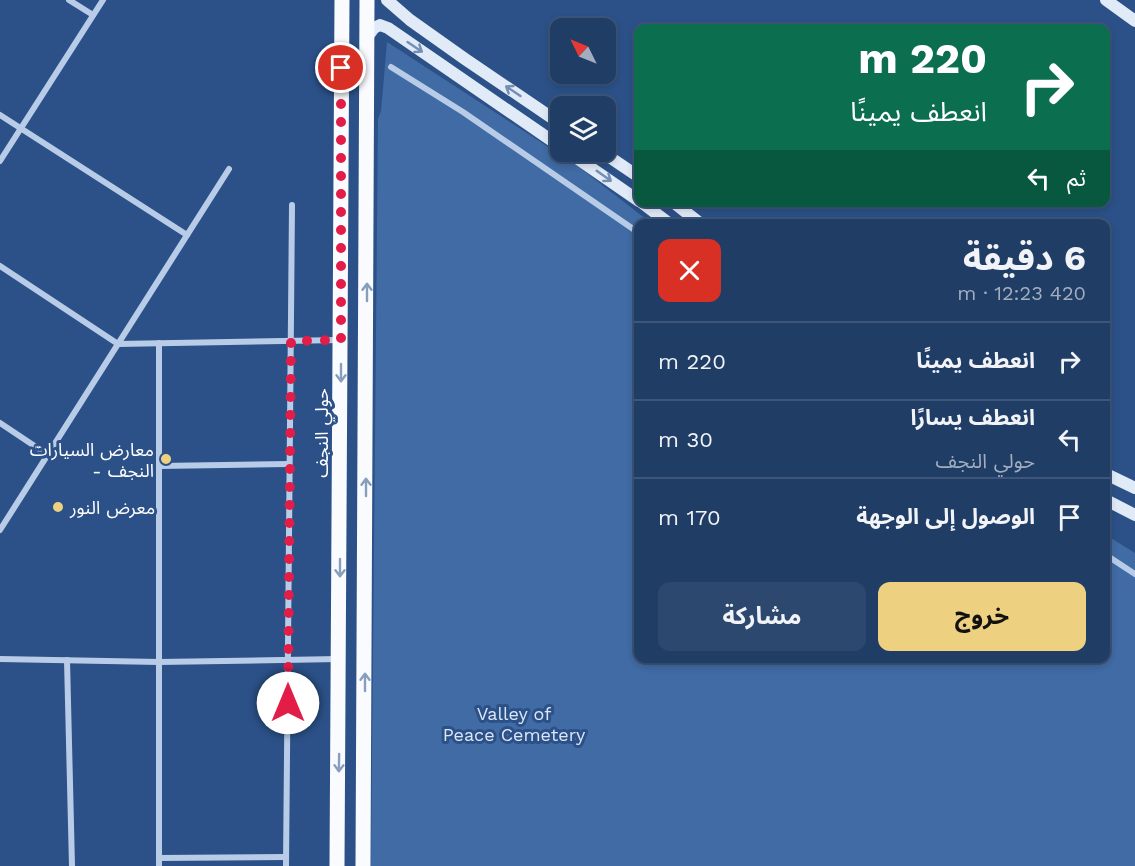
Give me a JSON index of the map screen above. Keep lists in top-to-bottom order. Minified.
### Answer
{"streets":{"main road":["حولي النجف"]},"parks":["Valley of Peace Cemetery"],"places":["معارض السيارات - النجف","معرض النور"],"north":"top left","page":{"turn":["220 m","انعطف يمينًا"],"then":"ثم","heading":["6 دقيقة","420 m · 12:23"],"list":[{"name":"انعطف يمينًا","value":"220 m"},{"name":"انعطف يسارًا","note":"حولي النجف","value":"30 m"},{"name":"الوصول إلى الوجهة","value":"170 m"}],"buttons":["خروج","مشاركة"]}}
